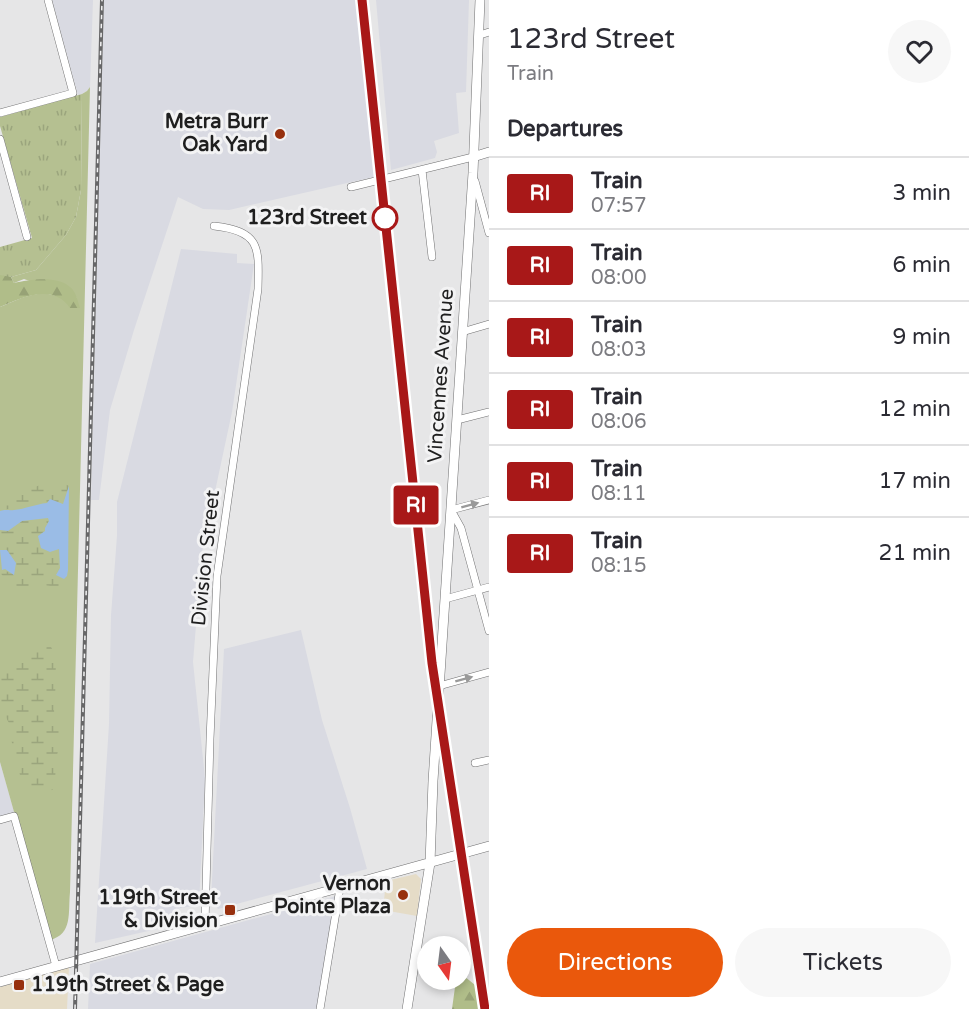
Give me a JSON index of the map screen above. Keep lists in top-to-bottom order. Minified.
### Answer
{"streets":{"main road":["Vincennes Avenue"],"street":["Division Street"]},"places":{"other":["Metra Burr Oak Yard","123rd Street","Vernon Pointe Plaza"],"transit":["119th Street & Division","119th Street & Page"]},"north":"bottom","page":{"on_map":"RI","heading":[["123rd Street","Train"],"Departures"],"list":[{"mark":"RI","name":"Train","note":"07:57","value":"3 min"},{"mark":"RI","name":"Train","note":"08:00","value":"6 min"},{"mark":"RI","name":"Train","note":"08:03","value":"9 min"},{"mark":"RI","name":"Train","note":"08:06","value":"12 min"},{"mark":"RI","name":"Train","note":"08:11","value":"17 min"},{"mark":"RI","name":"Train","note":"08:15","value":"21 min"}],"buttons":["Directions","Tickets"]}}
